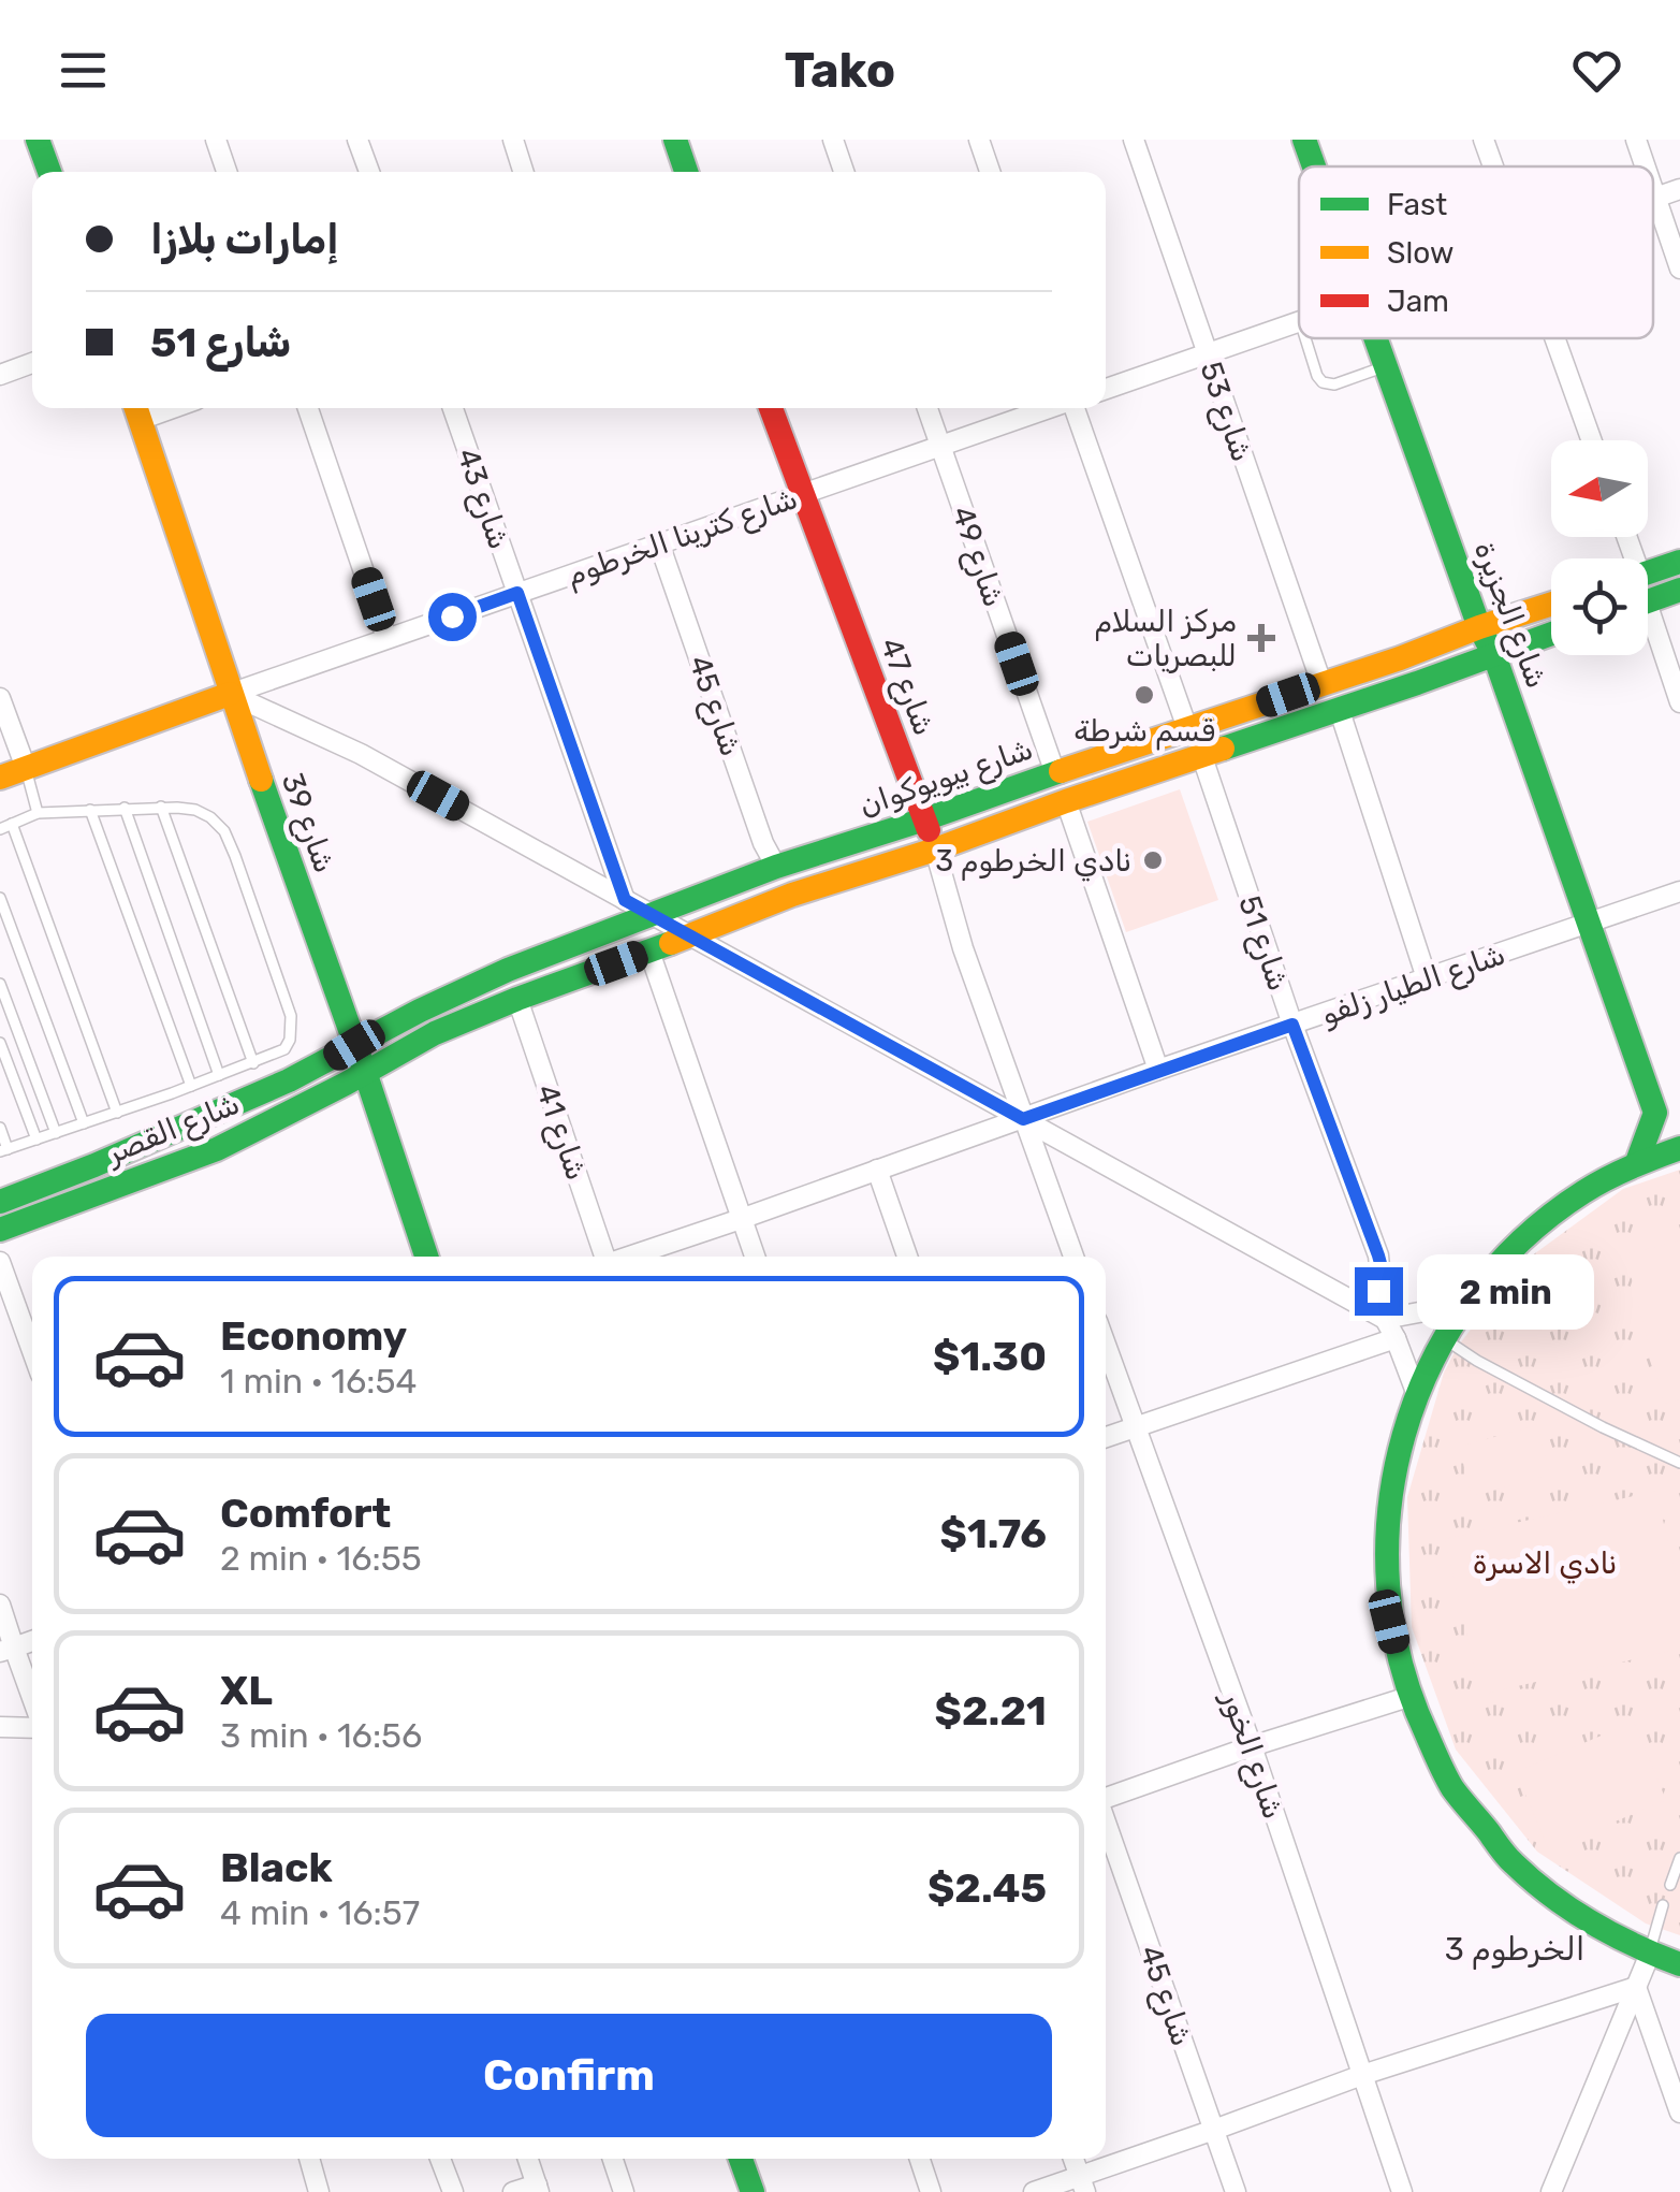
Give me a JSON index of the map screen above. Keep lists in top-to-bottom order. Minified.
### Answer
{"streets":{"street":["شارع 53","شارع 43","شارع كترينا الخرطوم","شارع 49","شارع الجزيرة","شارع 47","شارع 45","شارع بيويوكوان","شارع 39","شارع 51","شارع الطيار زلفو","شارع القصر","شارع 41","شارع الخور"]},"crossings":[["شارع 53","شارع بيويوكوان"],["شارع 43","شارع كترينا الخرطوم"],["شارع كترينا الخرطوم","شارع 49"],["شارع كترينا الخرطوم","شارع 47"],["شارع كترينا الخرطوم","شارع 45"],["شارع كترينا الخرطوم","شارع 39"],["شارع 49","شارع بيويوكوان"],["شارع الجزيرة","شارع بيويوكوان"],["شارع الجزيرة","شارع الطيار زلفو"],["شارع 47","شارع بيويوكوان"],["شارع 47","شارع الطيار زلفو"],["شارع 45","شارع بيويوكوان"],["شارع بيويوكوان","شارع 39"],["شارع بيويوكوان","شارع القصر"],["شارع 39","شارع القصر"],["شارع 51","شارع الطيار زلفو"]],"districts":["الخرطوم 3"],"parks":["نادي الاسرة"],"places":{"health":["مركز السلام للبصريات"],"other":["قسم شرطة","نادي الخرطوم 3"]},"legend":["Fast","Slow","Jam"],"north":"left","page":{"header":"Tako","banner":["إمارات بلازا","شارع 51"],"bubble":"2 min","list":[{"name":"Economy","note":"1 min · 16:54","value":"$1.30"},{"name":"Comfort","note":"2 min · 16:55","value":"$1.76"},{"name":"XL","note":"3 min · 16:56","value":"$2.21"},{"name":"Black","note":"4 min · 16:57","value":"$2.45"}],"buttons":"Confirm"}}
